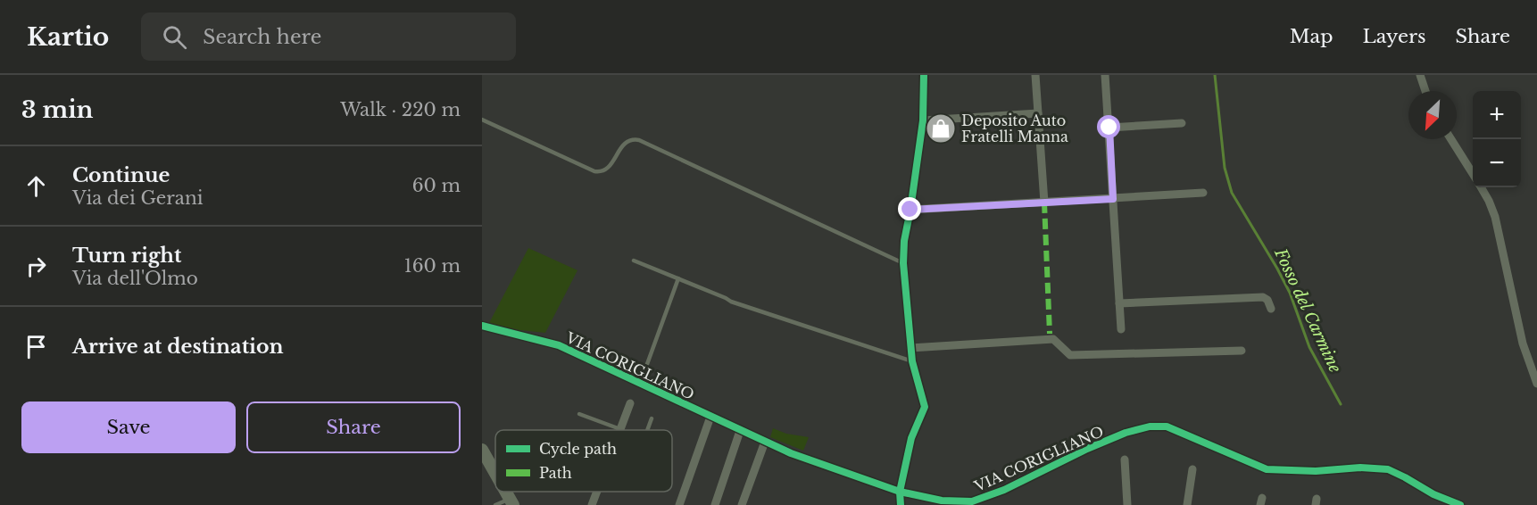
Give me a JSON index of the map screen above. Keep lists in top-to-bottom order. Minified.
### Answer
{"streets":{"street":["VIA CORIGLIANO"]},"water":["Fosso del Carmine"],"places":{"shop":["Deposito Auto Fratelli Manna"]},"legend":["Cycle path","Path"],"north":"bottom left","page":{"header":"Kartio","search":"Search here","nav":["Map","Layers","Share"],"heading":["3 min","Walk · 220 m"],"map_buttons":["+","−"],"list":[["Continue","Via dei Gerani","60 m"],["Turn right","Via dell'Olmo","160 m"],"Arrive at destination"],"buttons":["Save","Share"]}}
